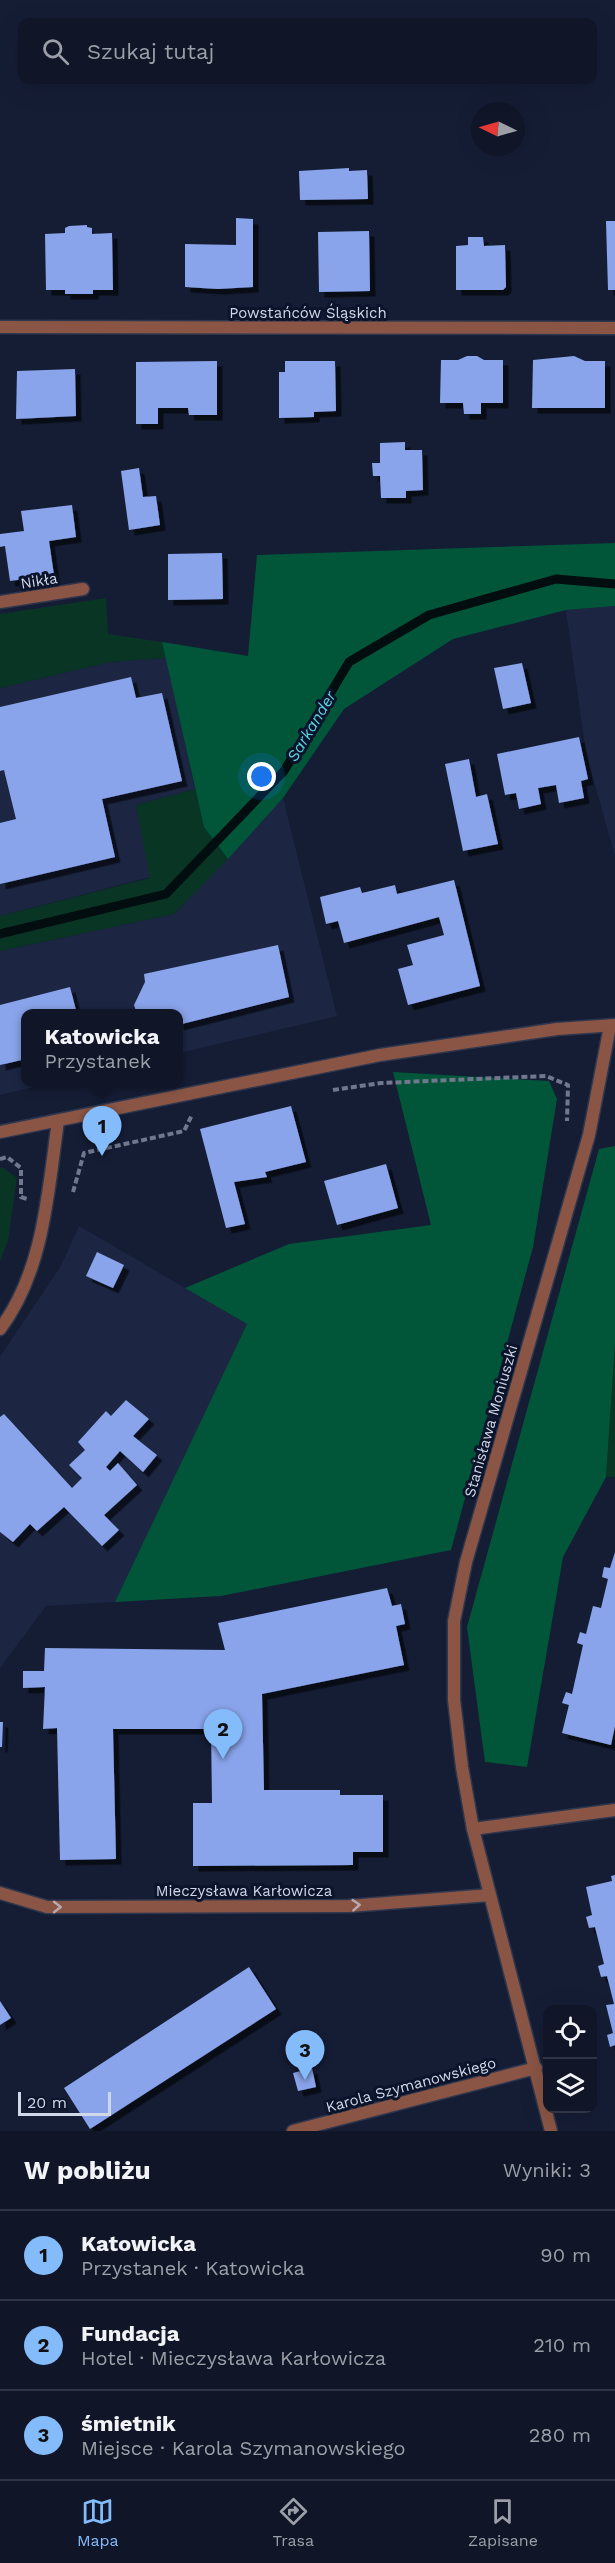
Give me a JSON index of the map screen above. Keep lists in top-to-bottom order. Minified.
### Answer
{"streets":{"street":["Powstańców Śląskich","Nikła","Stanisława Moniuszki","Mieczysława Karłowicza","Karola Szymanowskiego"]},"crossings":[["Stanisława Moniuszki","Mieczysława Karłowicza"],["Stanisława Moniuszki","Karola Szymanowskiego"]],"one_way":["Mieczysława Karłowicza"],"water":["Sarkander"],"scale_bar":"20 m","north":"left","page":{"search":"Szukaj tutaj","popup":["Katowicka","Przystanek"],"pins":["1","2","3"],"scale":"20 m","heading":["W pobliżu","Wyniki: 3"],"list":[{"mark":"1","name":"Katowicka","note":"Przystanek · Katowicka","value":"90 m"},{"mark":"2","name":"Fundacja","note":"Hotel · Mieczysława Karłowicza","value":"210 m"},{"mark":"3","name":"śmietnik","note":"Miejsce · Karola Szymanowskiego","value":"280 m"}],"nav":["Mapa","Trasa","Zapisane"]}}
